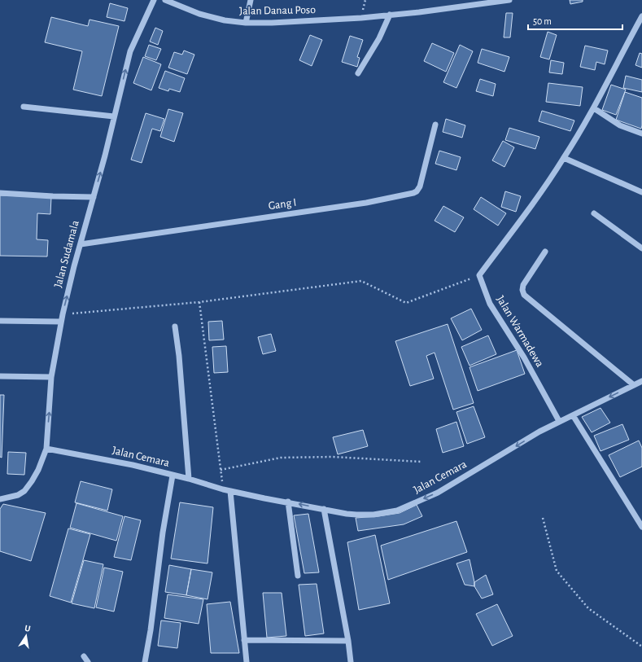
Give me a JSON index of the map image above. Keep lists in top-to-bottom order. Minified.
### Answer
{"streets":{"street":["Jalan Danau Poso","Gang I","Jalan Sudamala","Jalan Warmadewa","Jalan Cemara"]},"crossings":[["Gang I","Jalan Sudamala"],["Jalan Sudamala","Jalan Cemara"],["Jalan Warmadewa","Jalan Cemara"]],"one_way":["Jalan Sudamala","Jalan Cemara"],"scale_bar":"50 m","north":"top"}
